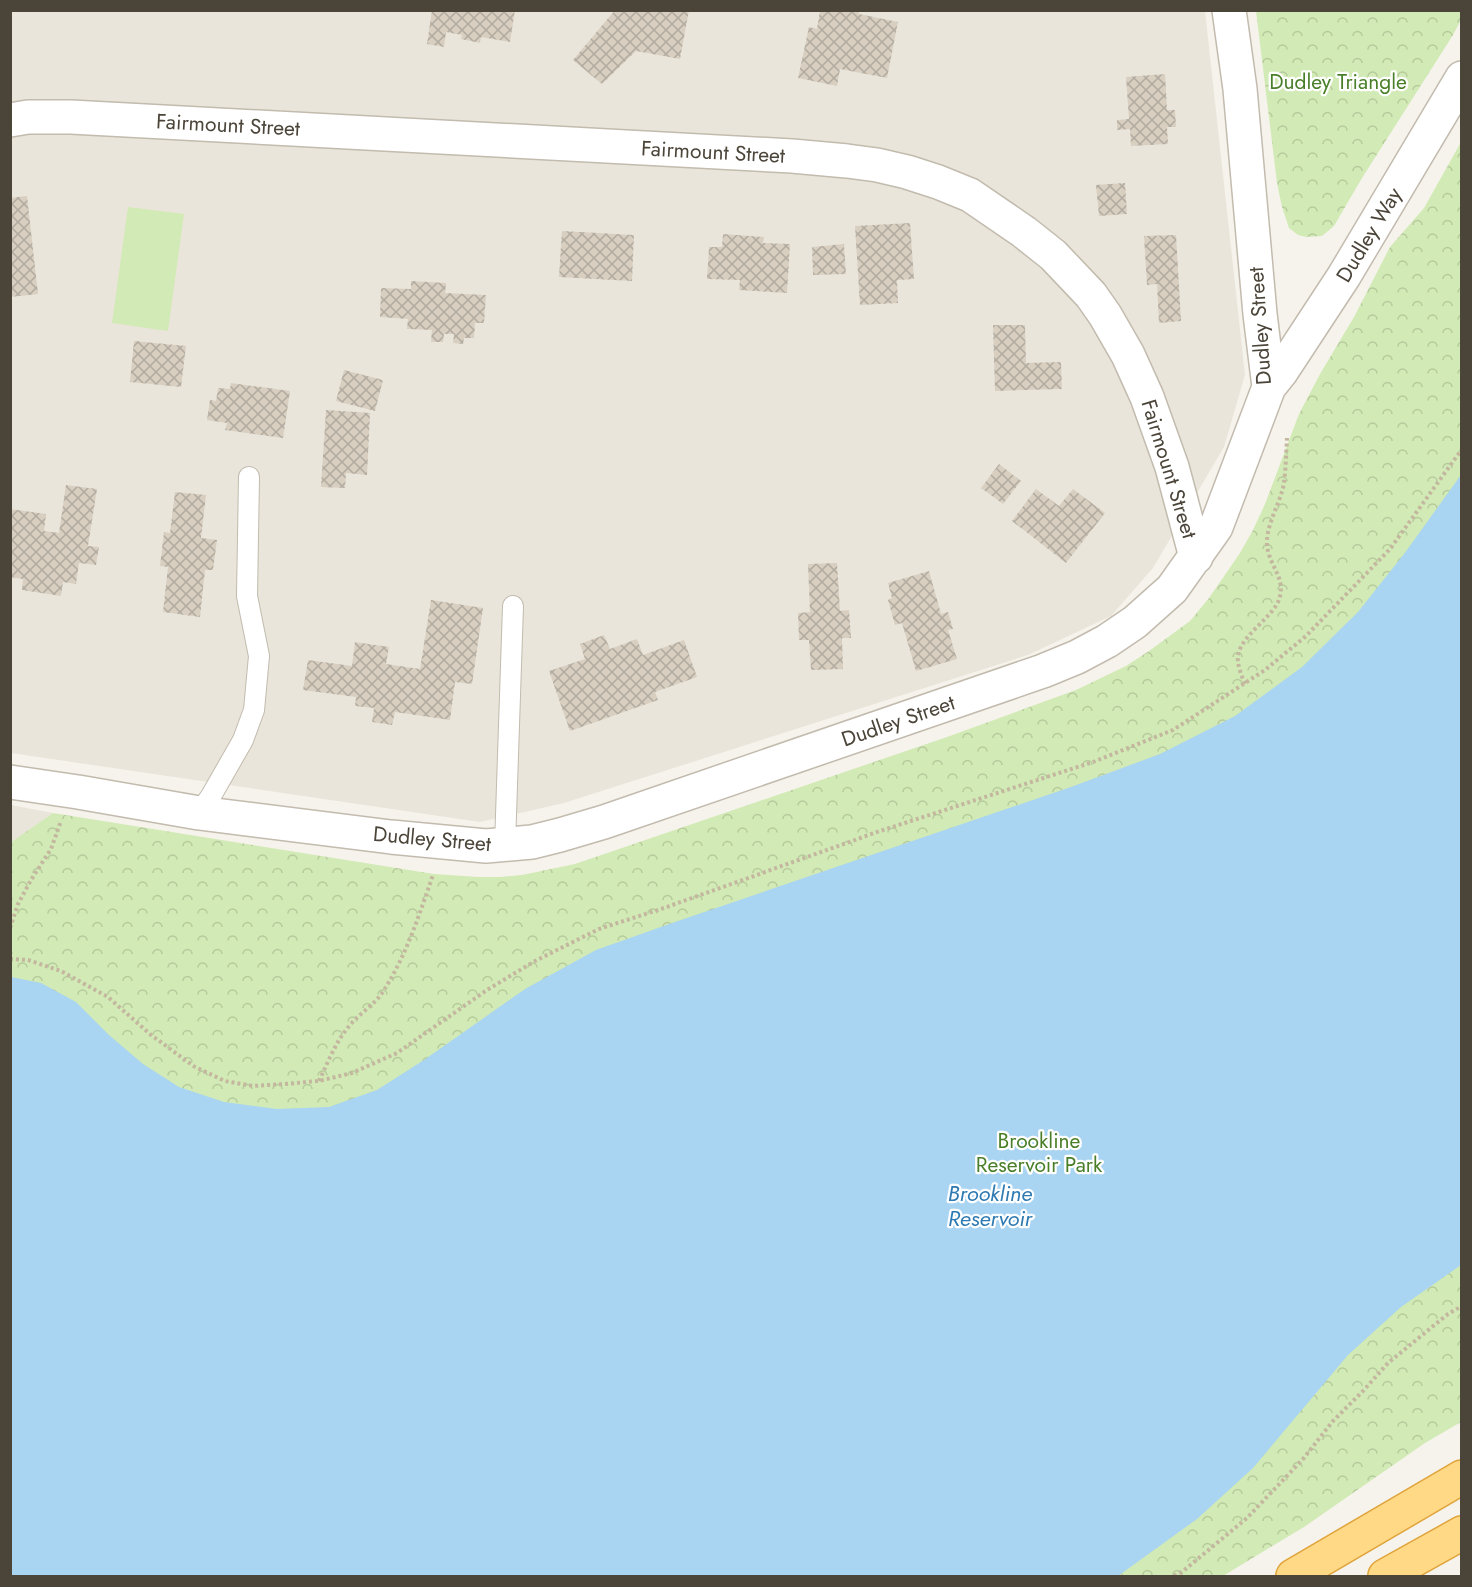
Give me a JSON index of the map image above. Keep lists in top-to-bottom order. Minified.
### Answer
{"streets":{"street":["Fairmount Street","Dudley Way","Dudley Street"]},"crossings":[["Fairmount Street","Dudley Street"],["Dudley Way","Dudley Street"]],"water":["Brookline Reservoir"],"parks":["Dudley Triangle","Brookline Reservoir Park"]}
